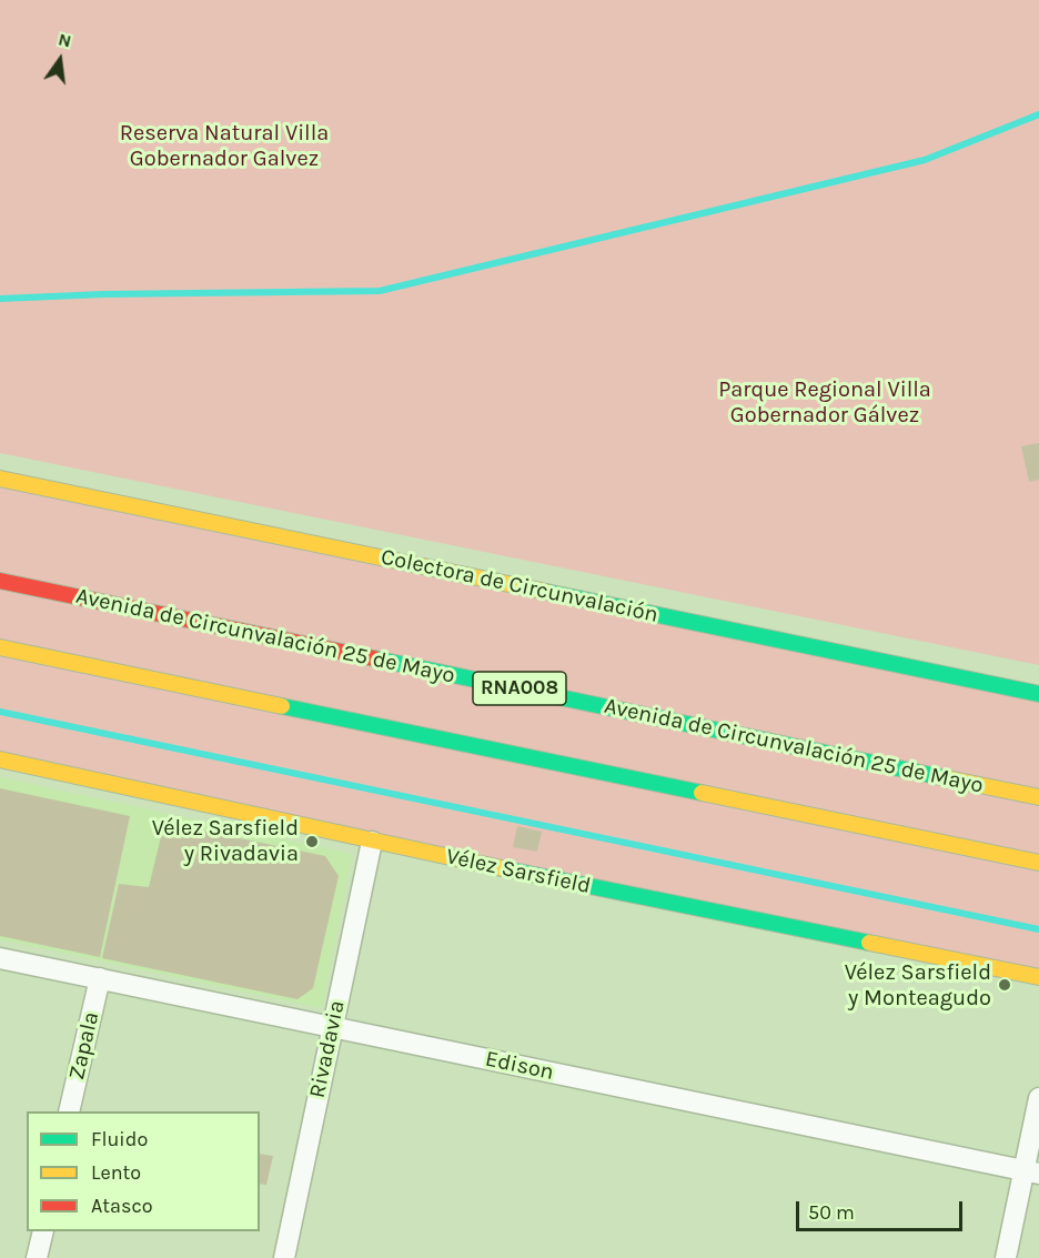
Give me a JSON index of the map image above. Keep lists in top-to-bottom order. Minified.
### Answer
{"streets":{"main road":["Colectora de Circunvalación","Avenida de Circunvalación 25 de Mayo","RNA008","Vélez Sarsfield"],"street":["Zapala","Rivadavia","Edison"]},"crossings":[["Vélez Sarsfield","Rivadavia"],["Zapala","Edison"],["Rivadavia","Edison"]],"parks":["Reserva Natural Villa Gobernador Galvez","Parque Regional Villa Gobernador Gálvez"],"places":["Vélez Sarsfield y Rivadavia","Vélez Sarsfield y Monteagudo"],"legend":["Fluido","Lento","Atasco"],"scale_bar":"50 m","north":"top"}
